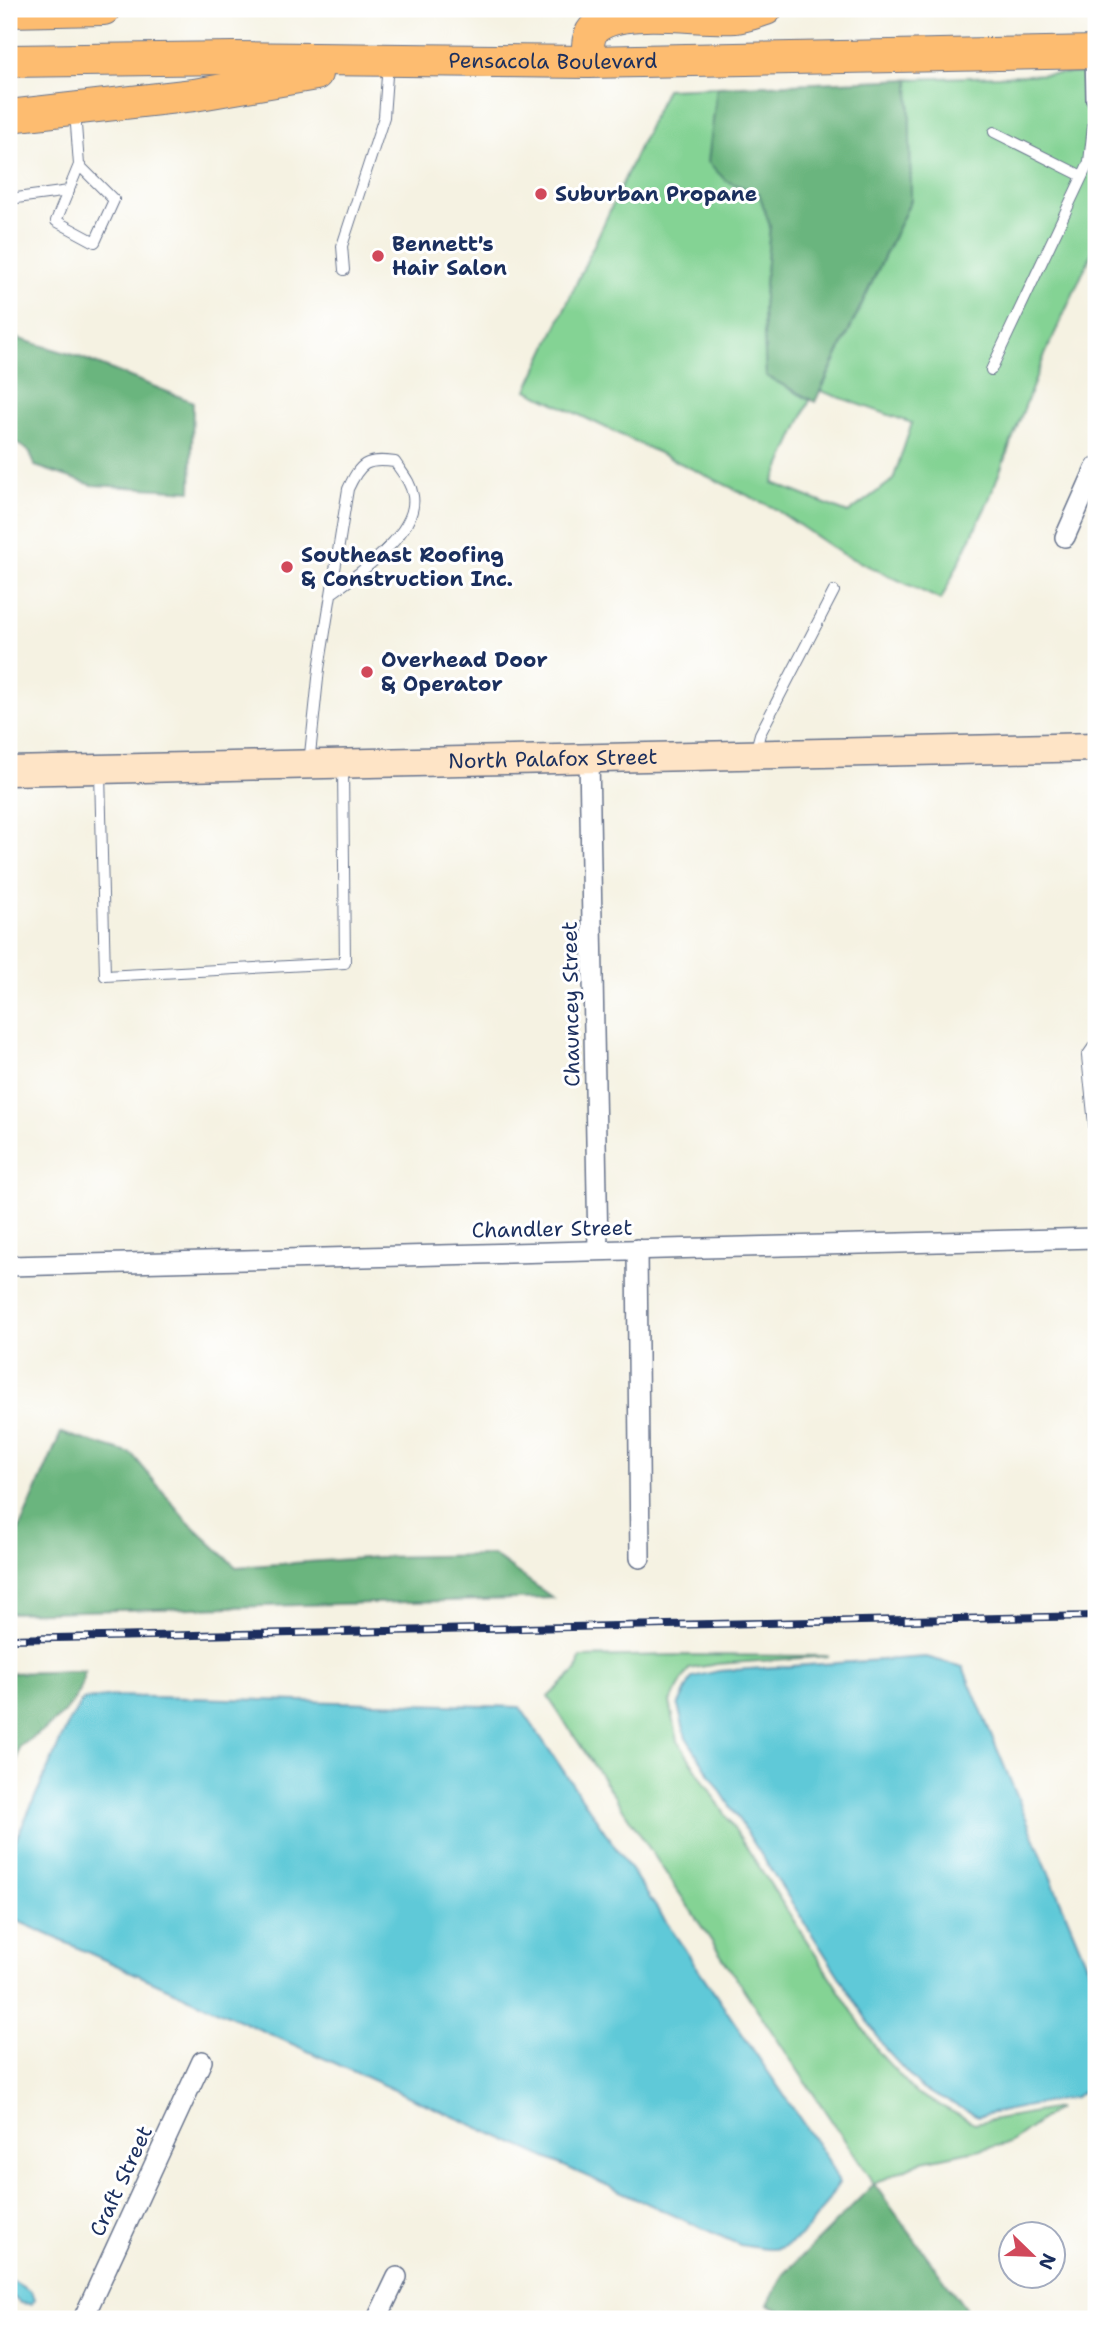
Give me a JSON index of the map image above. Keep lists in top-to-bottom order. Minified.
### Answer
{"streets":{"highway":["Pensacola Boulevard"],"main road":["North Palafox Street"],"street":["Chauncey Street","Chandler Street","Craft Street"]},"crossings":[["North Palafox Street","Chauncey Street"],["Chauncey Street","Chandler Street"]],"places":["Suburban Propane","Bennett's Hair Salon","Southeast Roofing & Construction Inc.","Overhead Door & Operator"],"north":"bottom right"}
